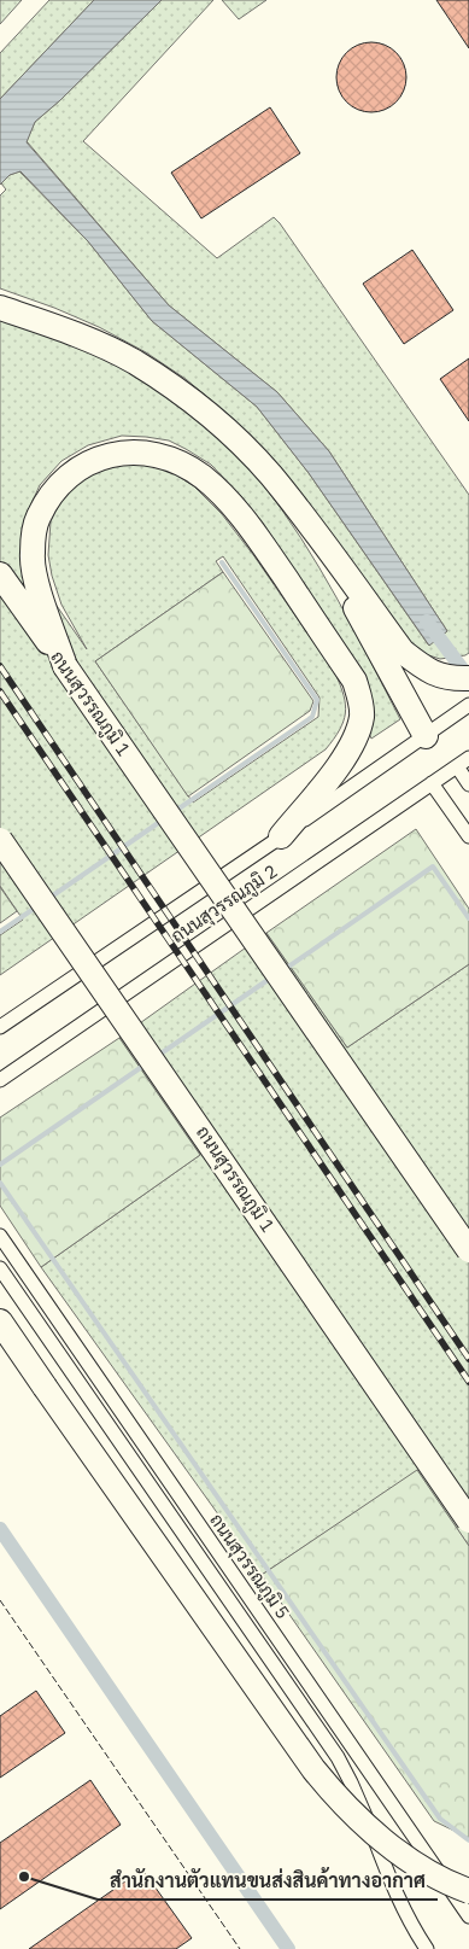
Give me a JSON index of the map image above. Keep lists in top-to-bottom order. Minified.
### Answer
{"streets":{"highway":["ถนนสุวรรณภูมิ 1"],"street":["ถนนสุวรรณภูมิ 2","ถนนสุวรรณภูมิ 5"]},"places":["สำนักงานตัวแทนขนส่งสินค้าทางอากาศ"]}
